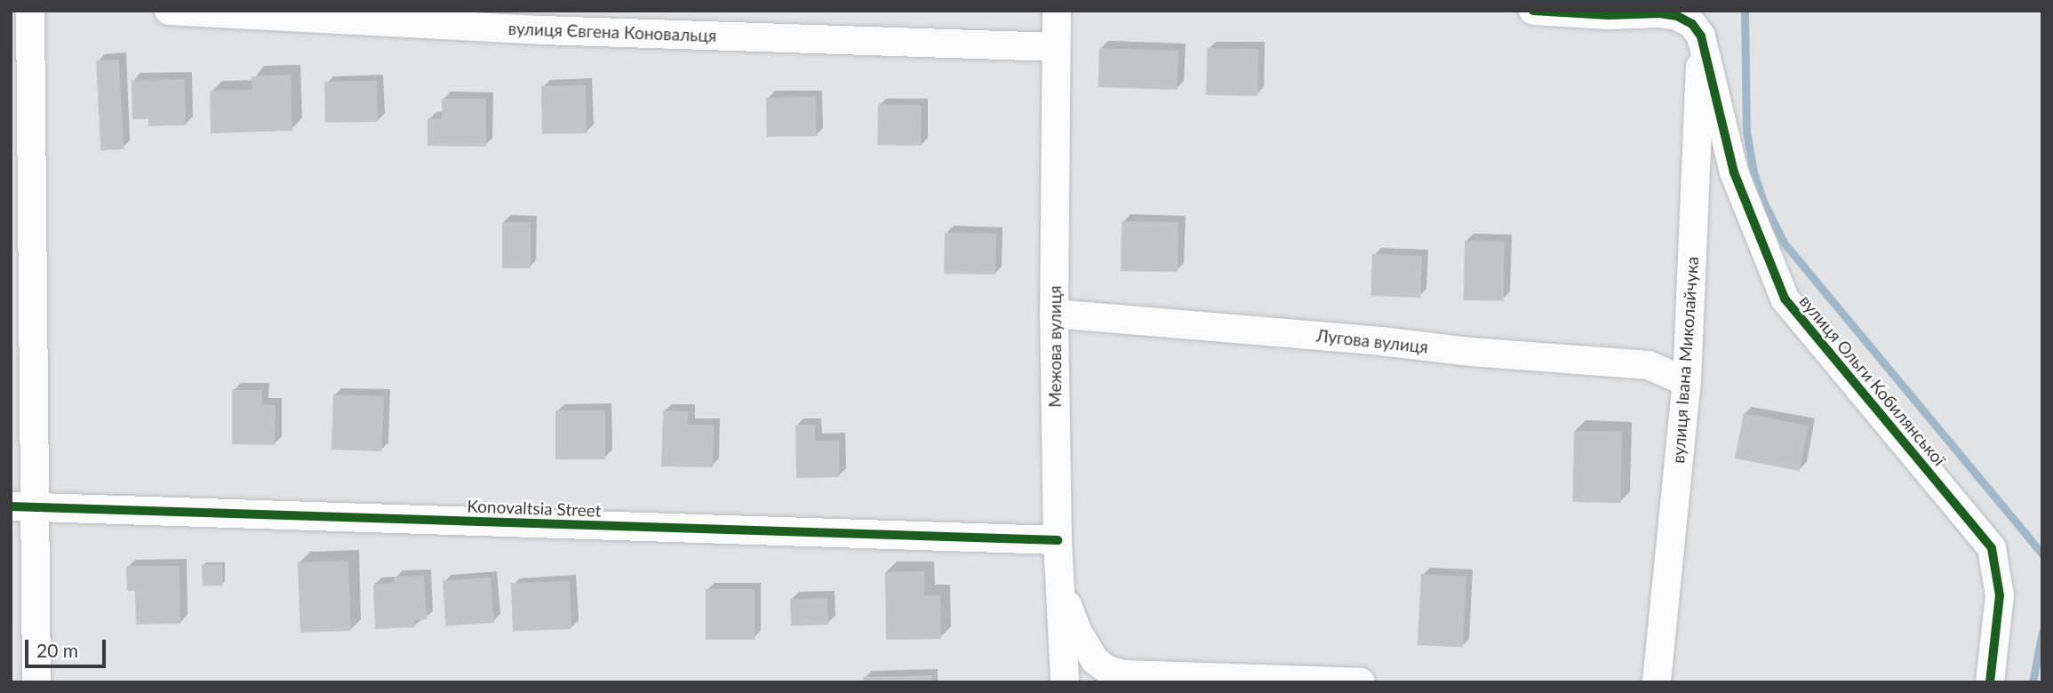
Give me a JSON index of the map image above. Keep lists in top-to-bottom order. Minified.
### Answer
{"streets":{"street":["вулиця Євгена Коновальця","Лугова вулиця","Межова вулиця","вулиця Івана Миколайчука","вулиця Ольги Кобилянської","Konovaltsia Street"]},"crossings":[["вулиця Євгена Коновальця","Межова вулиця"],["Лугова вулиця","Межова вулиця"],["Лугова вулиця","вулиця Івана Миколайчука"],["Межова вулиця","Konovaltsia Street"],["вулиця Івана Миколайчука","вулиця Ольги Кобилянської"]],"scale_bar":"20 m"}
